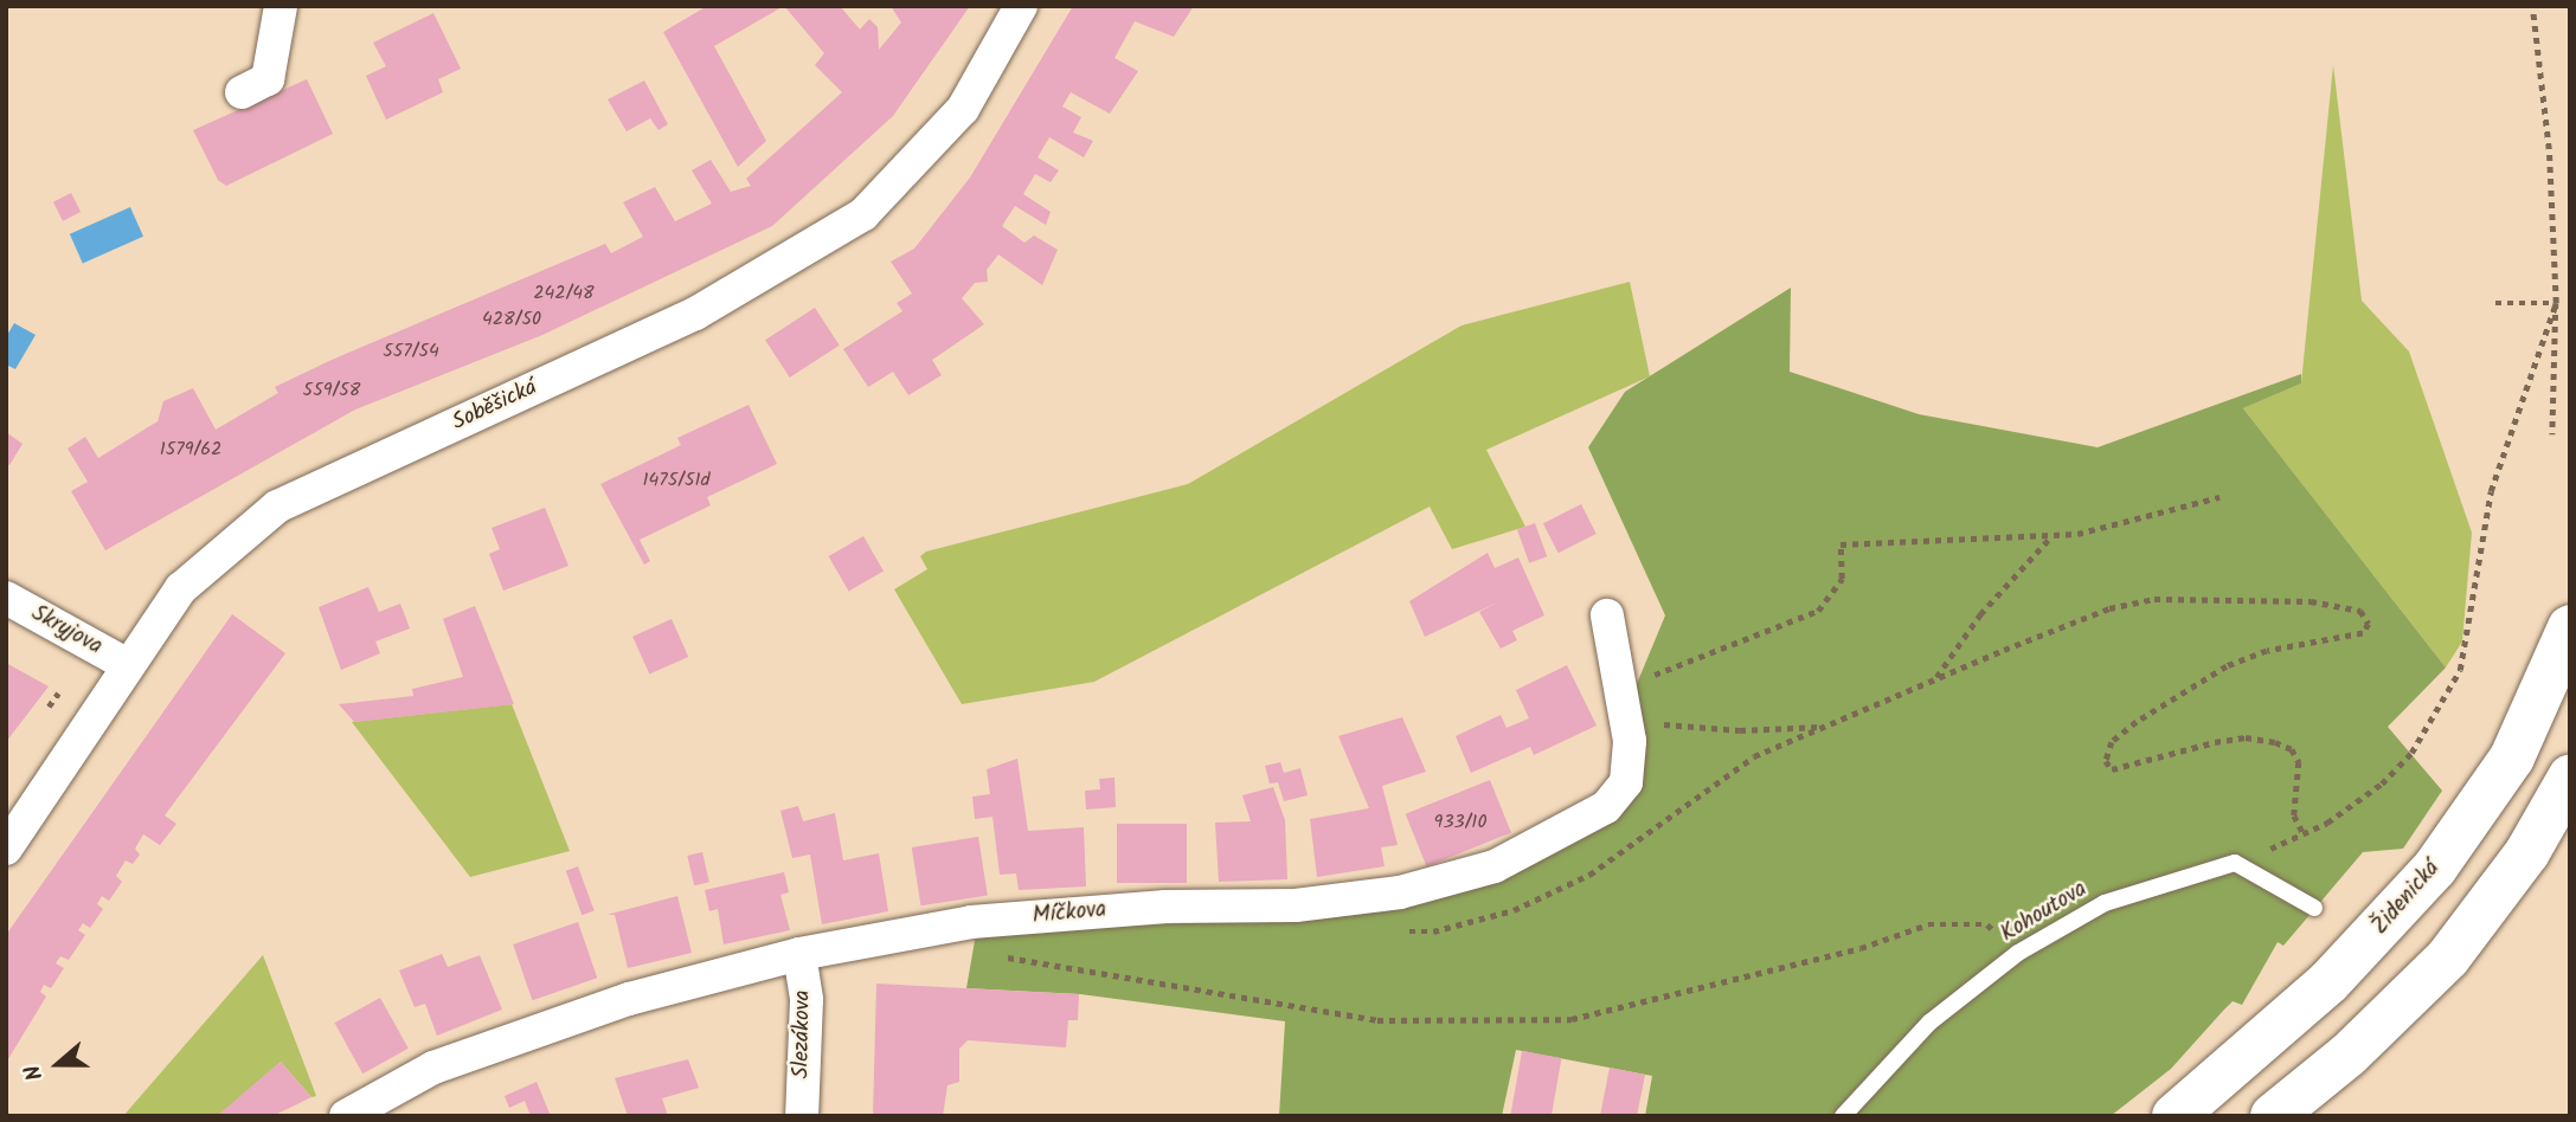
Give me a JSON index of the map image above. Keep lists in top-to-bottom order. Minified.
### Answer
{"streets":{"highway":["Židenická"],"street":["Soběšická","Skryjova","Míčkova","Slezákova"],"lane":["Kohoutova"]},"crossings":[["Soběšická","Skryjova"],["Míčkova","Slezákova"]],"house_numbers":["242/48","428/50","557/54","559/58","1579/62","1475/51d","933/10"],"north":"left"}
